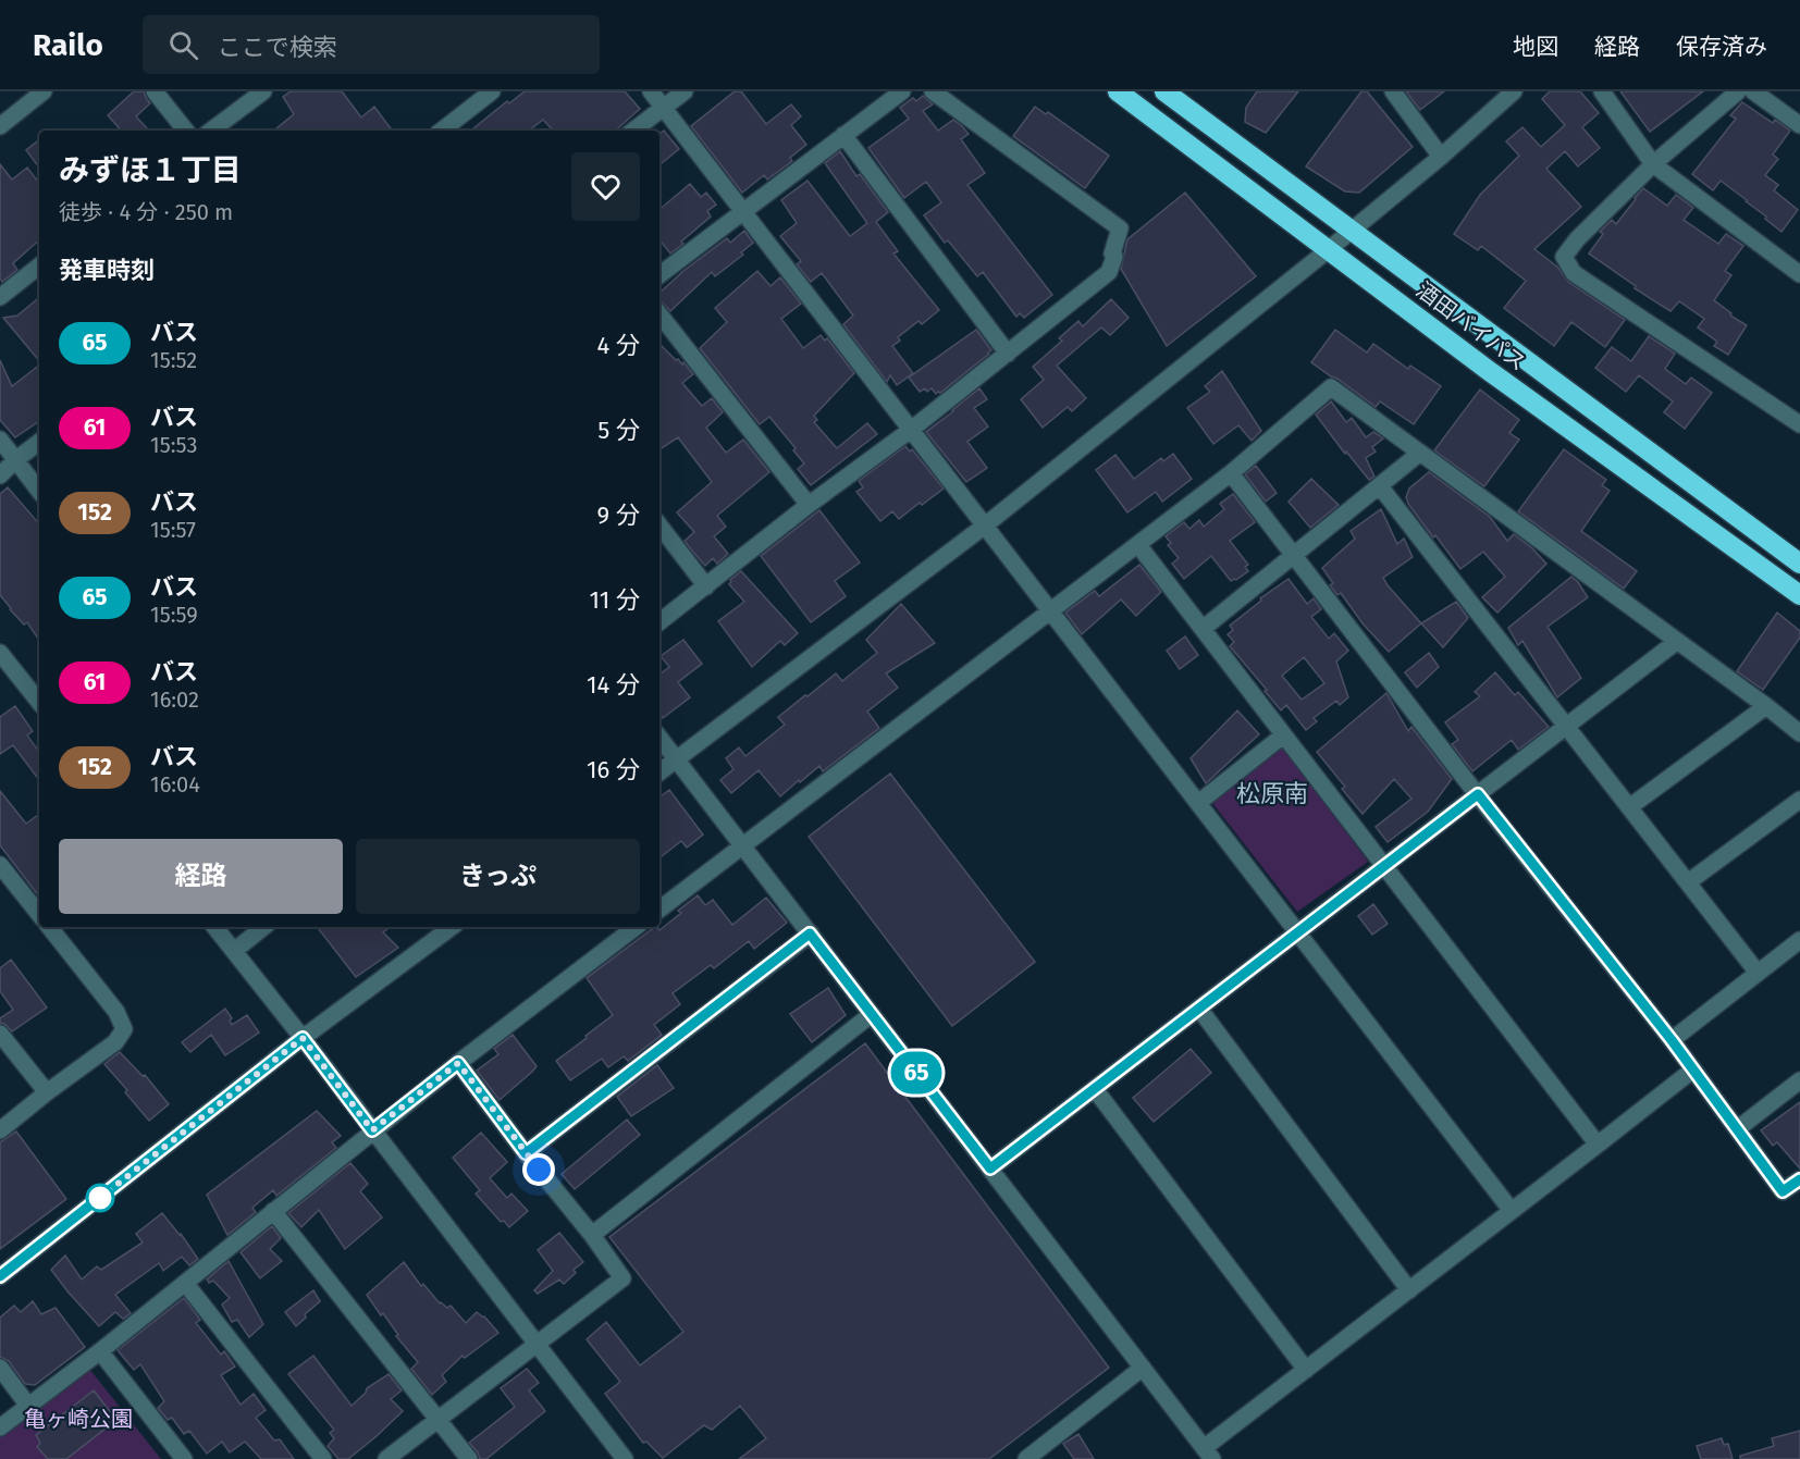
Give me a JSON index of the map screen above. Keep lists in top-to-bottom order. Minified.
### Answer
{"streets":{"highway":["酒田バイパス"]},"districts":["松原南"],"parks":["亀ヶ崎公園"],"lines":["bus line 65"],"page":{"header":"Railo","search":"ここで検索","nav":["地図","経路","保存済み"],"on_map":"65","heading":[["みずほ１丁目","徒歩 · 4 分 · 250 m"],"発車時刻"],"list":[{"mark":"65","name":"バス","note":"15:52","value":"4 分"},{"mark":"61","name":"バス","note":"15:53","value":"5 分"},{"mark":"152","name":"バス","note":"15:57","value":"9 分"},{"mark":"65","name":"バス","note":"15:59","value":"11 分"},{"mark":"61","name":"バス","note":"16:02","value":"14 分"},{"mark":"152","name":"バス","note":"16:04","value":"16 分"}],"buttons":["経路","きっぷ"]}}
